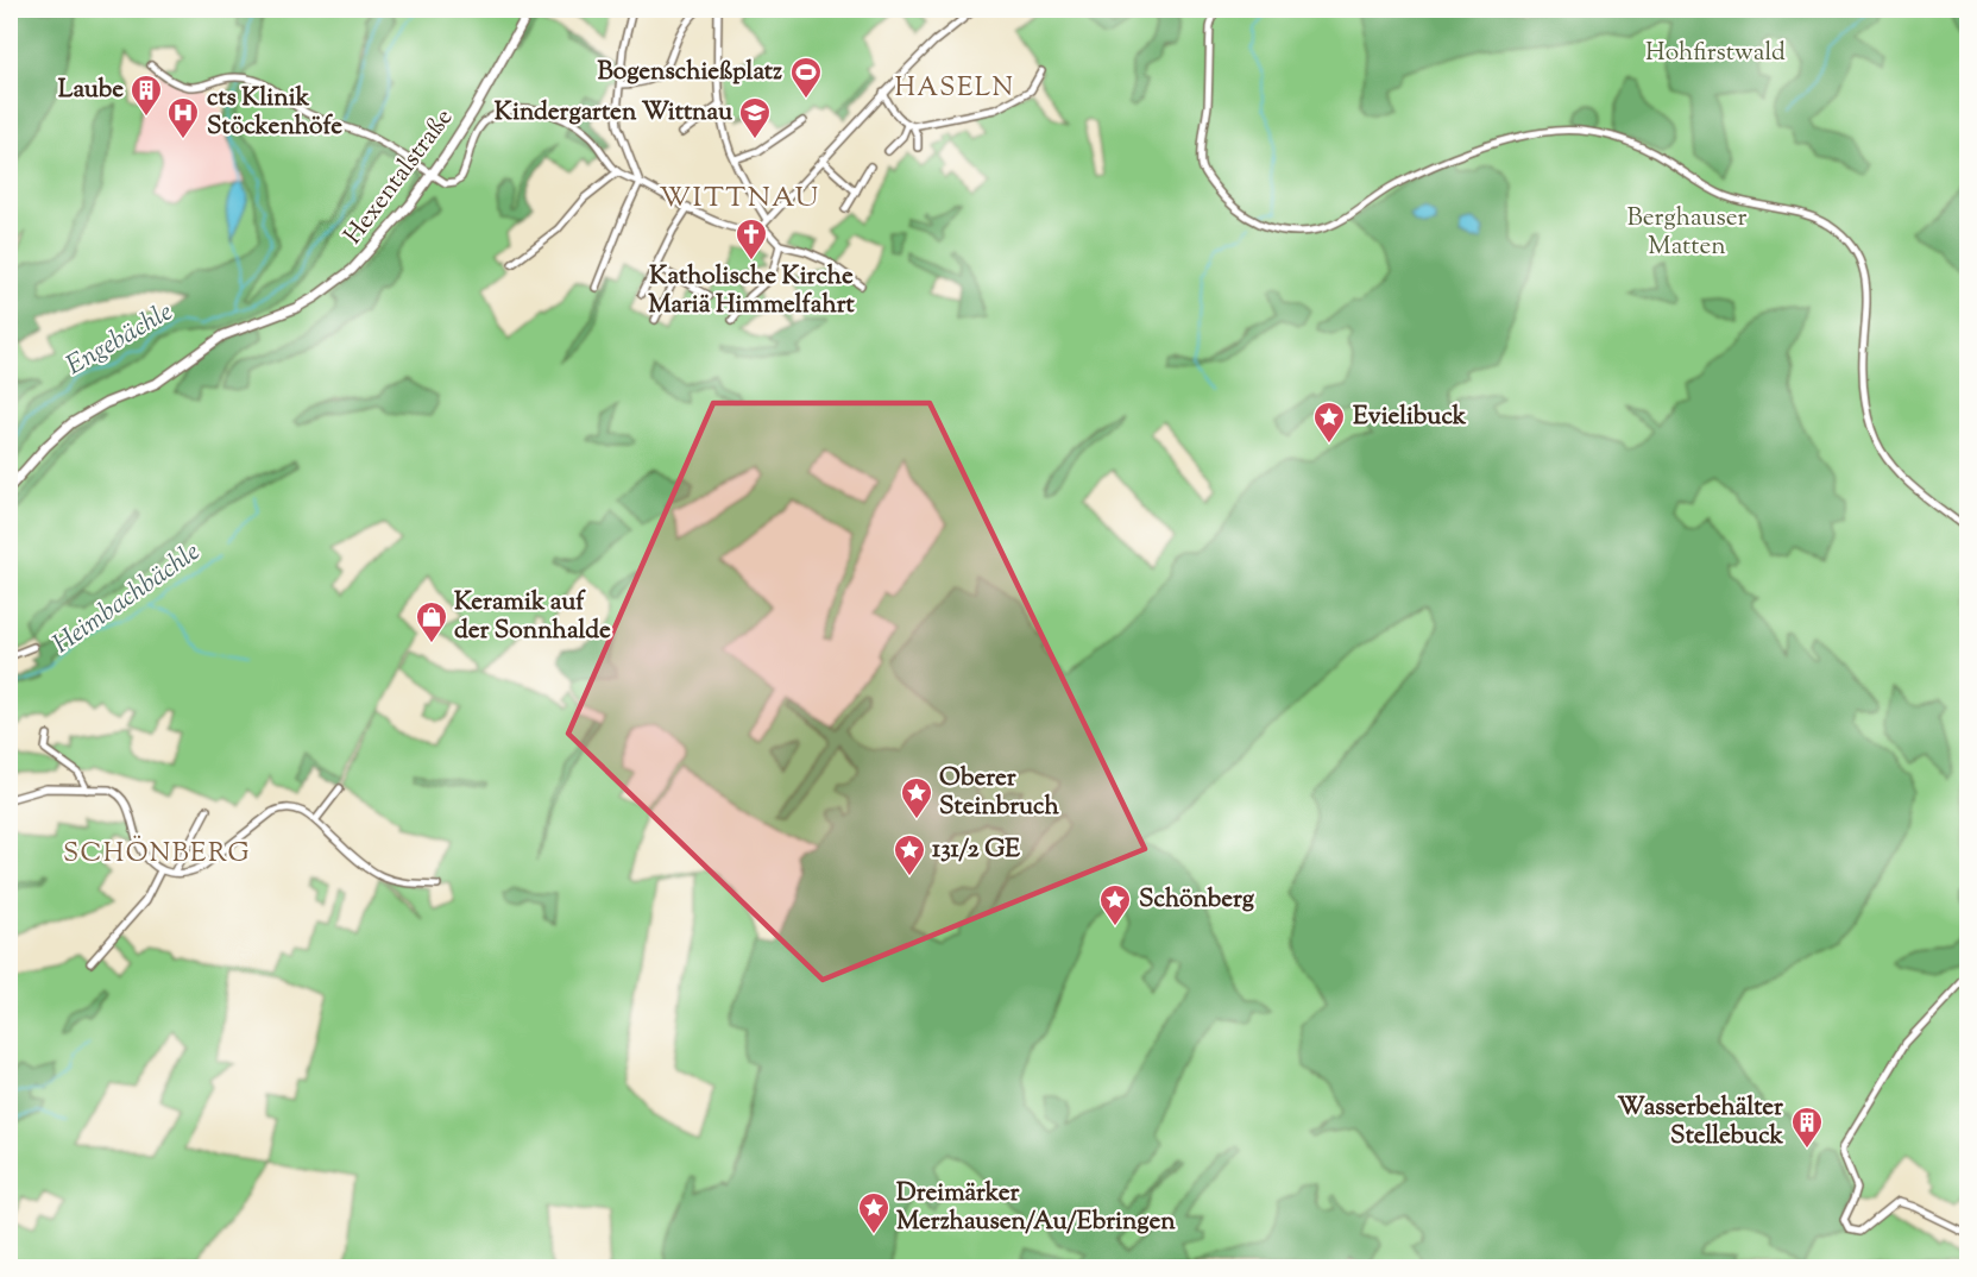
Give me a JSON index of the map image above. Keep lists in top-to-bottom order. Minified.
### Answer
{"streets":{"main road":["Hexentalstraße"]},"districts":["HASELN","WITTNAU","SCHÖNBERG"],"water":["Engebächle","Heimbachbächle"],"parks":["Hohfirstwald","Berghauser Matten"],"places":{"sports":["Bogenschießplatz"],"building":["Laube","Wasserbehälter Stellebuck"],"hospital":["cts Klinik Stöckenhöfe"],"school or university":["Kindergarten Wittnau"],"church":["Katholische Kirche Mariä Himmelfahrt"],"place":["Evielibuck","Oberer Steinbruch","131/2 GE","Schönberg","Dreimärker Merzhausen/Au/Ebringen"],"shop":["Keramik auf der Sonnhalde"]}}
